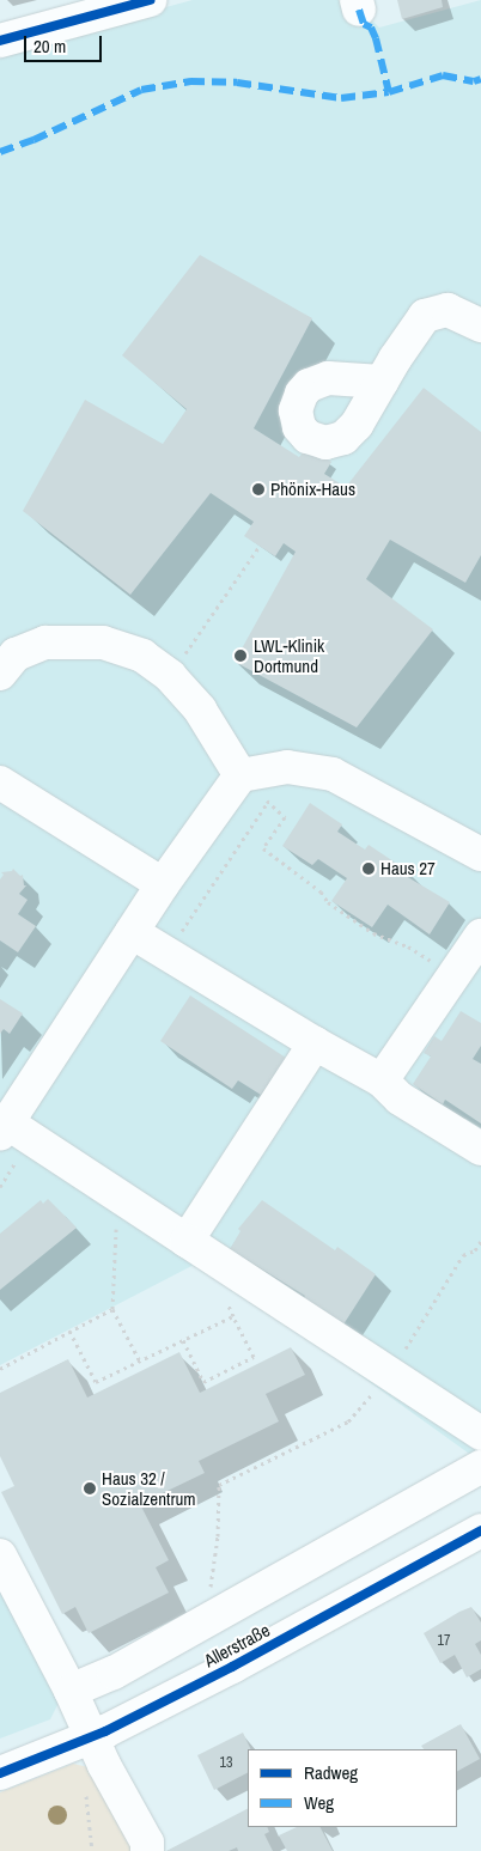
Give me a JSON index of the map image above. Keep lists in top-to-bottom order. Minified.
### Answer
{"streets":{"street":["Allerstraße"]},"places":["Phönix-Haus","LWL-Klinik Dortmund","Haus 27","Haus 32 / Sozialzentrum"],"house_numbers":["17","13"],"legend":["Radweg","Weg"],"scale_bar":"20 m"}
